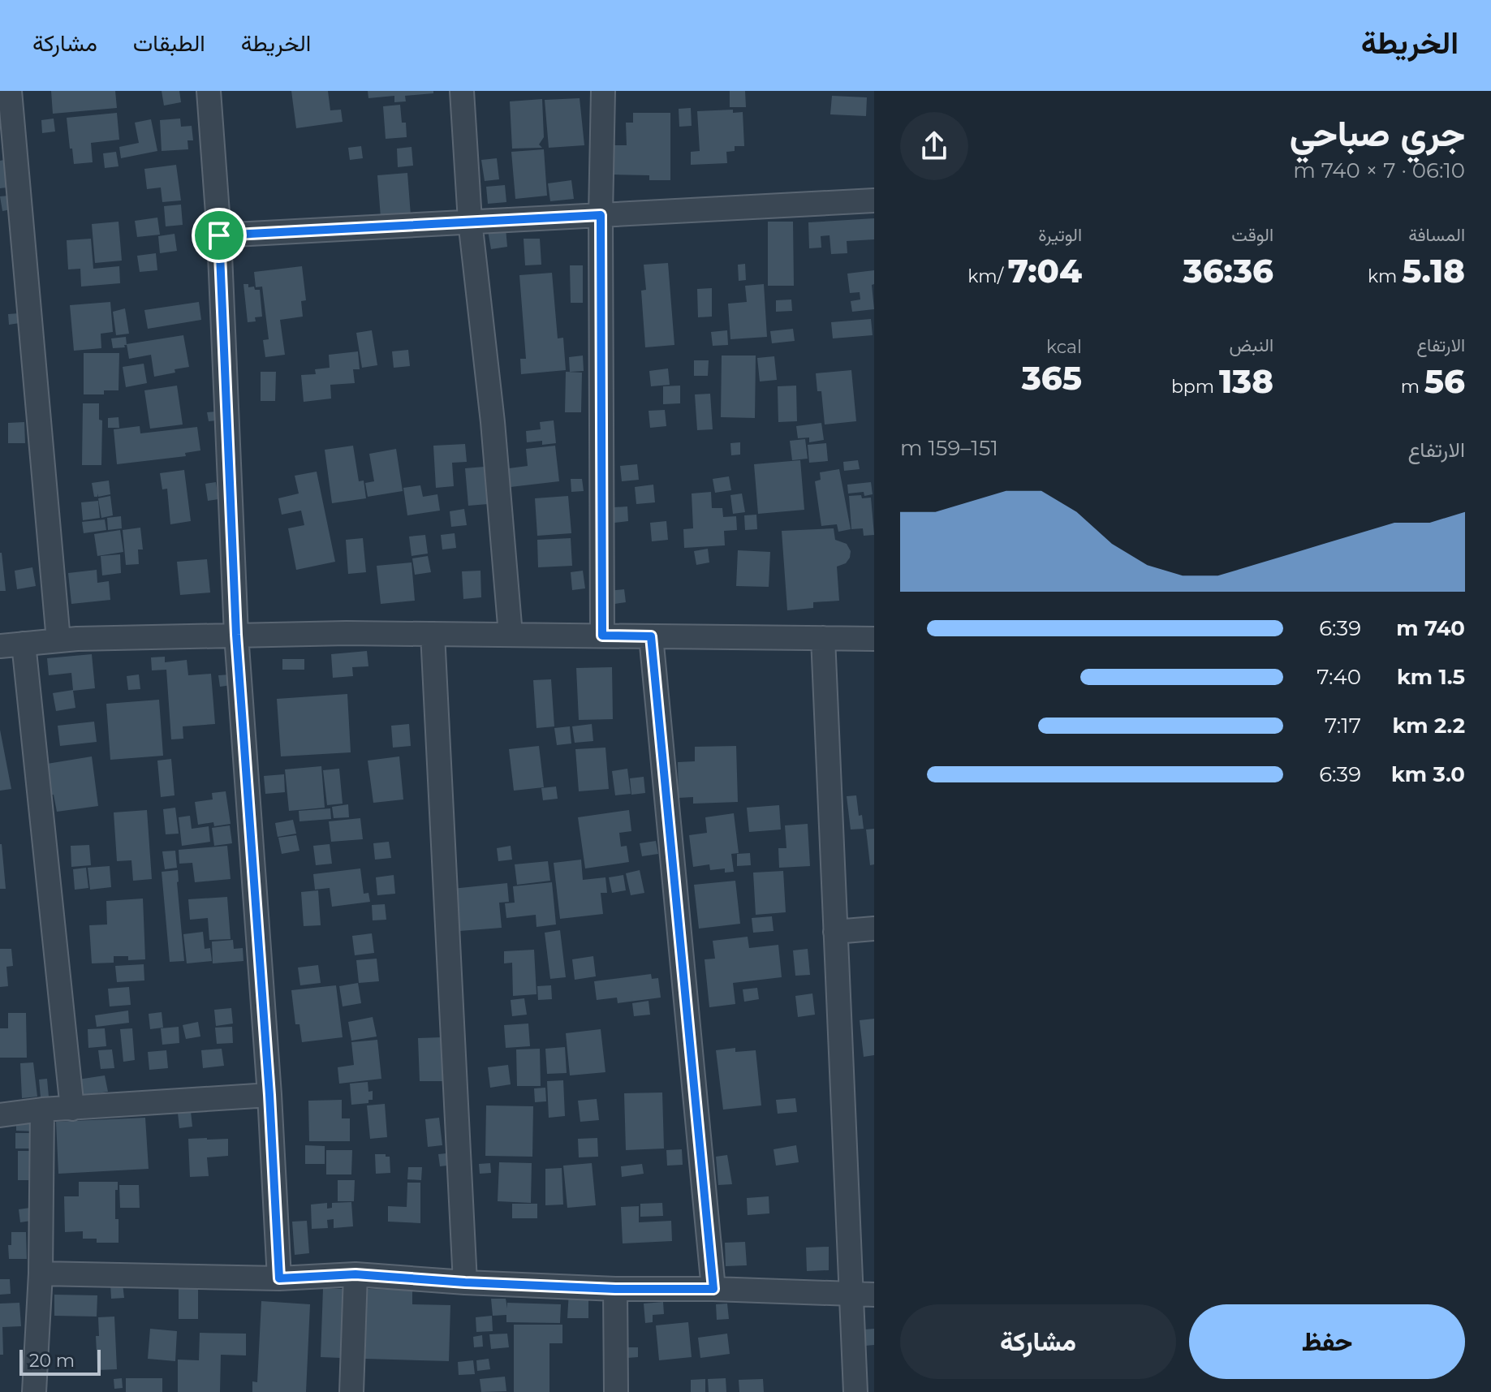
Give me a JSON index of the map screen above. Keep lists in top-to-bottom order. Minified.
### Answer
{"scale_bar":"20 m","page":{"header":"الخريطة","nav":["الخريطة","الطبقات","مشاركة"],"heading":["جري صباحي","06:10 · 7 × 740 m"],"stats":[["المسافة","5.18 km"],["الوقت","36:36"],["الوتيرة","7:04 /km"],["الارتفاع","56 m"],["النبض","138 bpm"],["kcal","365"]],"chart":["الارتفاع","151–159 m"],"list":[{"name":"740 m","note":"6:39"},{"name":"1.5 km","note":"7:40"},{"name":"2.2 km","note":"7:17"},{"name":"3.0 km","note":"6:39"}],"buttons":["حفظ","مشاركة"],"scale":"20 m"}}
